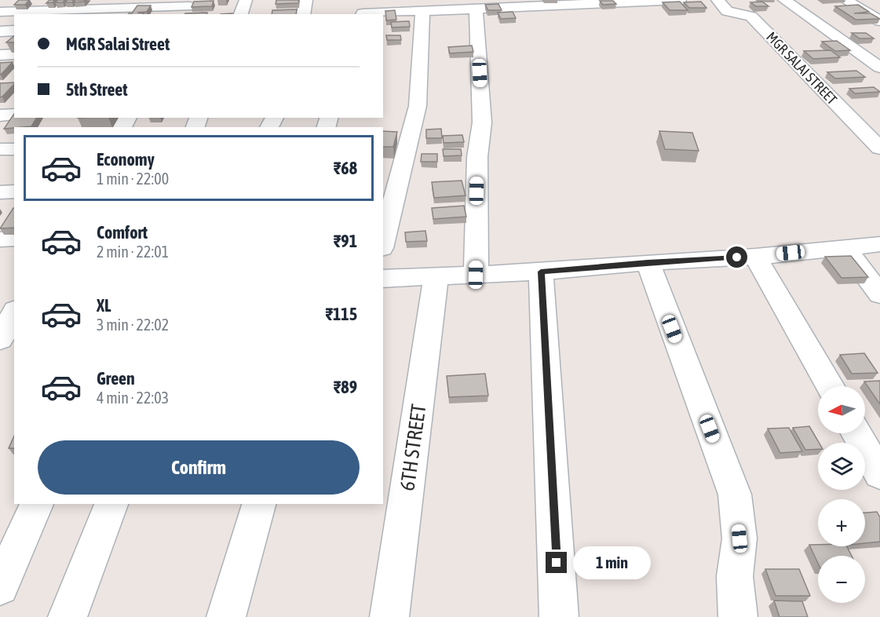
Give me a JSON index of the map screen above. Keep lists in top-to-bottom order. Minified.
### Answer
{"streets":{"street":["MGR SALAI STREET","6TH STREET"]},"north":"left","page":{"banner":["MGR Salai Street","5th Street"],"list":[{"name":"Economy","note":"1 min · 22:00","value":"₹68"},{"name":"Comfort","note":"2 min · 22:01","value":"₹91"},{"name":"XL","note":"3 min · 22:02","value":"₹115"},{"name":"Green","note":"4 min · 22:03","value":"₹89"}],"map_buttons":["+","−"],"buttons":"Confirm","bubble":"1 min"}}
